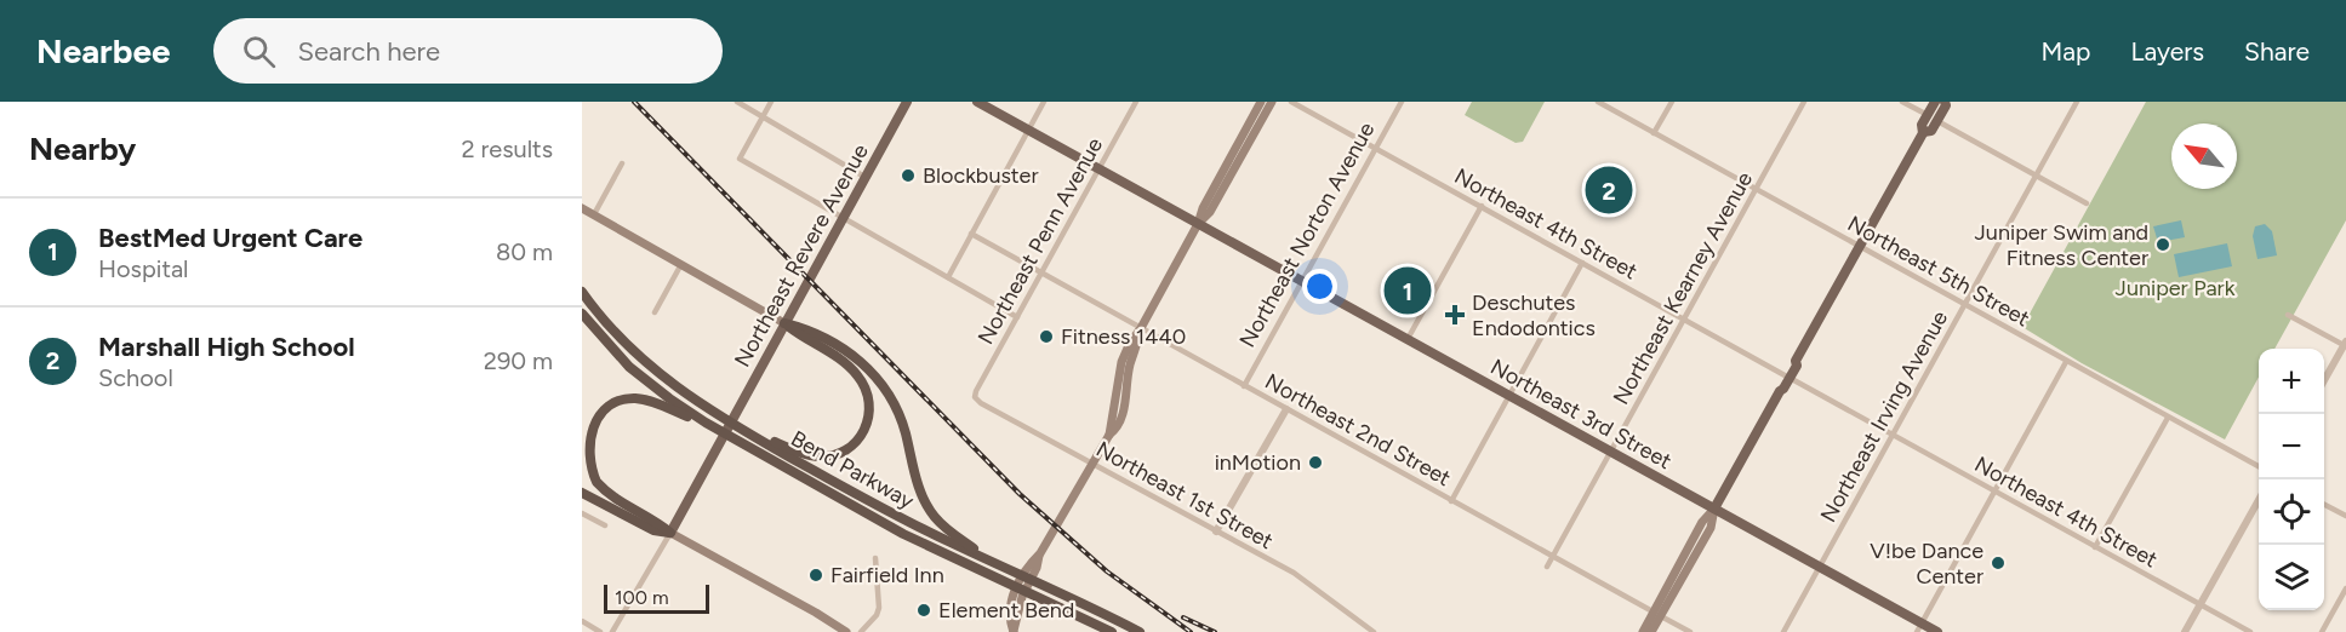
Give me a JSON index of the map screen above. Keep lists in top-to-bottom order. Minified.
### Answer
{"streets":{"highway":["Bend Parkway"],"main road":["Northeast Revere Avenue","Northeast 3rd Street"],"street":["Northeast 4th Street","Northeast Norton Avenue","Northeast Penn Avenue","Northeast 5th Street","Northeast Kearney Avenue","Northeast Irving Avenue","Northeast 2nd Street","Northeast 1st Street"]},"crossings":[["Northeast 4th Street","Northeast Norton Avenue"],["Northeast 4th Street","Northeast Kearney Avenue"],["Northeast 4th Street","Northeast Irving Avenue"],["Northeast Norton Avenue","Northeast 3rd Street"],["Northeast Norton Avenue","Northeast 2nd Street"],["Northeast Penn Avenue","Northeast 3rd Street"],["Northeast Penn Avenue","Northeast 2nd Street"],["Northeast Penn Avenue","Northeast 1st Street"],["Northeast 5th Street","Northeast Kearney Avenue"],["Northeast 5th Street","Northeast Irving Avenue"],["Northeast Kearney Avenue","Northeast 3rd Street"],["Northeast Kearney Avenue","Northeast 2nd Street"],["Northeast 3rd Street","Northeast Irving Avenue"]],"parks":["Juniper Park"],"places":{"other":["Blockbuster","Juniper Swim and Fitness Center","Fitness 1440","inMotion","V!be Dance Center","Fairfield Inn","Element Bend"],"health":["Deschutes Endodontics"]},"scale_bar":"100 m","north":"top left","page":{"header":"Nearbee","search":"Search here","nav":["Map","Layers","Share"],"heading":["Nearby","2 results"],"pins":["2","1"],"list":[{"mark":"1","name":"BestMed Urgent Care","note":"Hospital","value":"80 m"},{"mark":"2","name":"Marshall High School","note":"School","value":"290 m"}],"map_buttons":["+","−"],"scale":"100 m"}}
